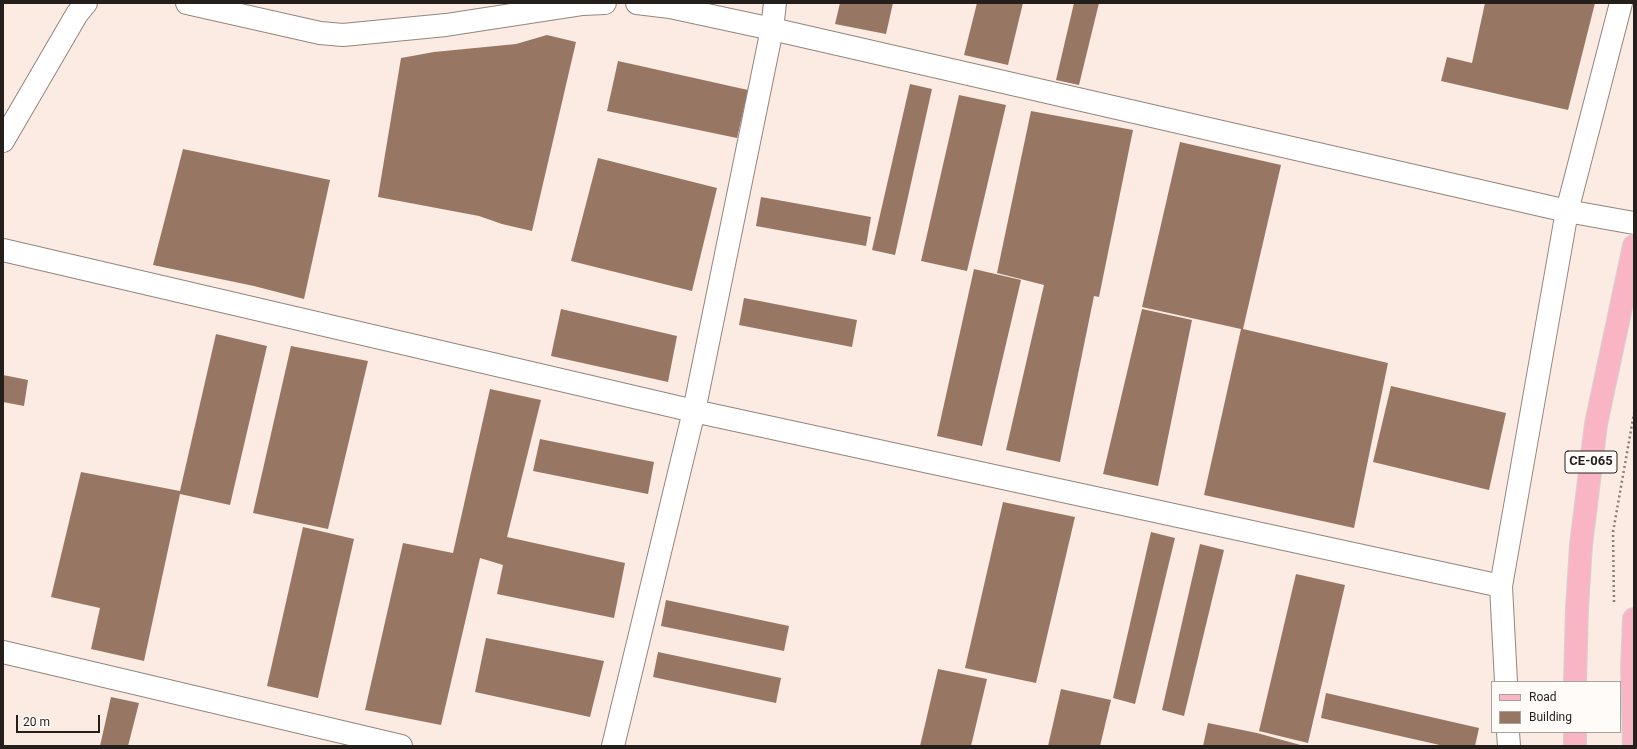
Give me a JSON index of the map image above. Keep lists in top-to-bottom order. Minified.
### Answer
{"streets":{"main road":["CE-065"]},"legend":["Road","Building"],"scale_bar":"20 m"}
